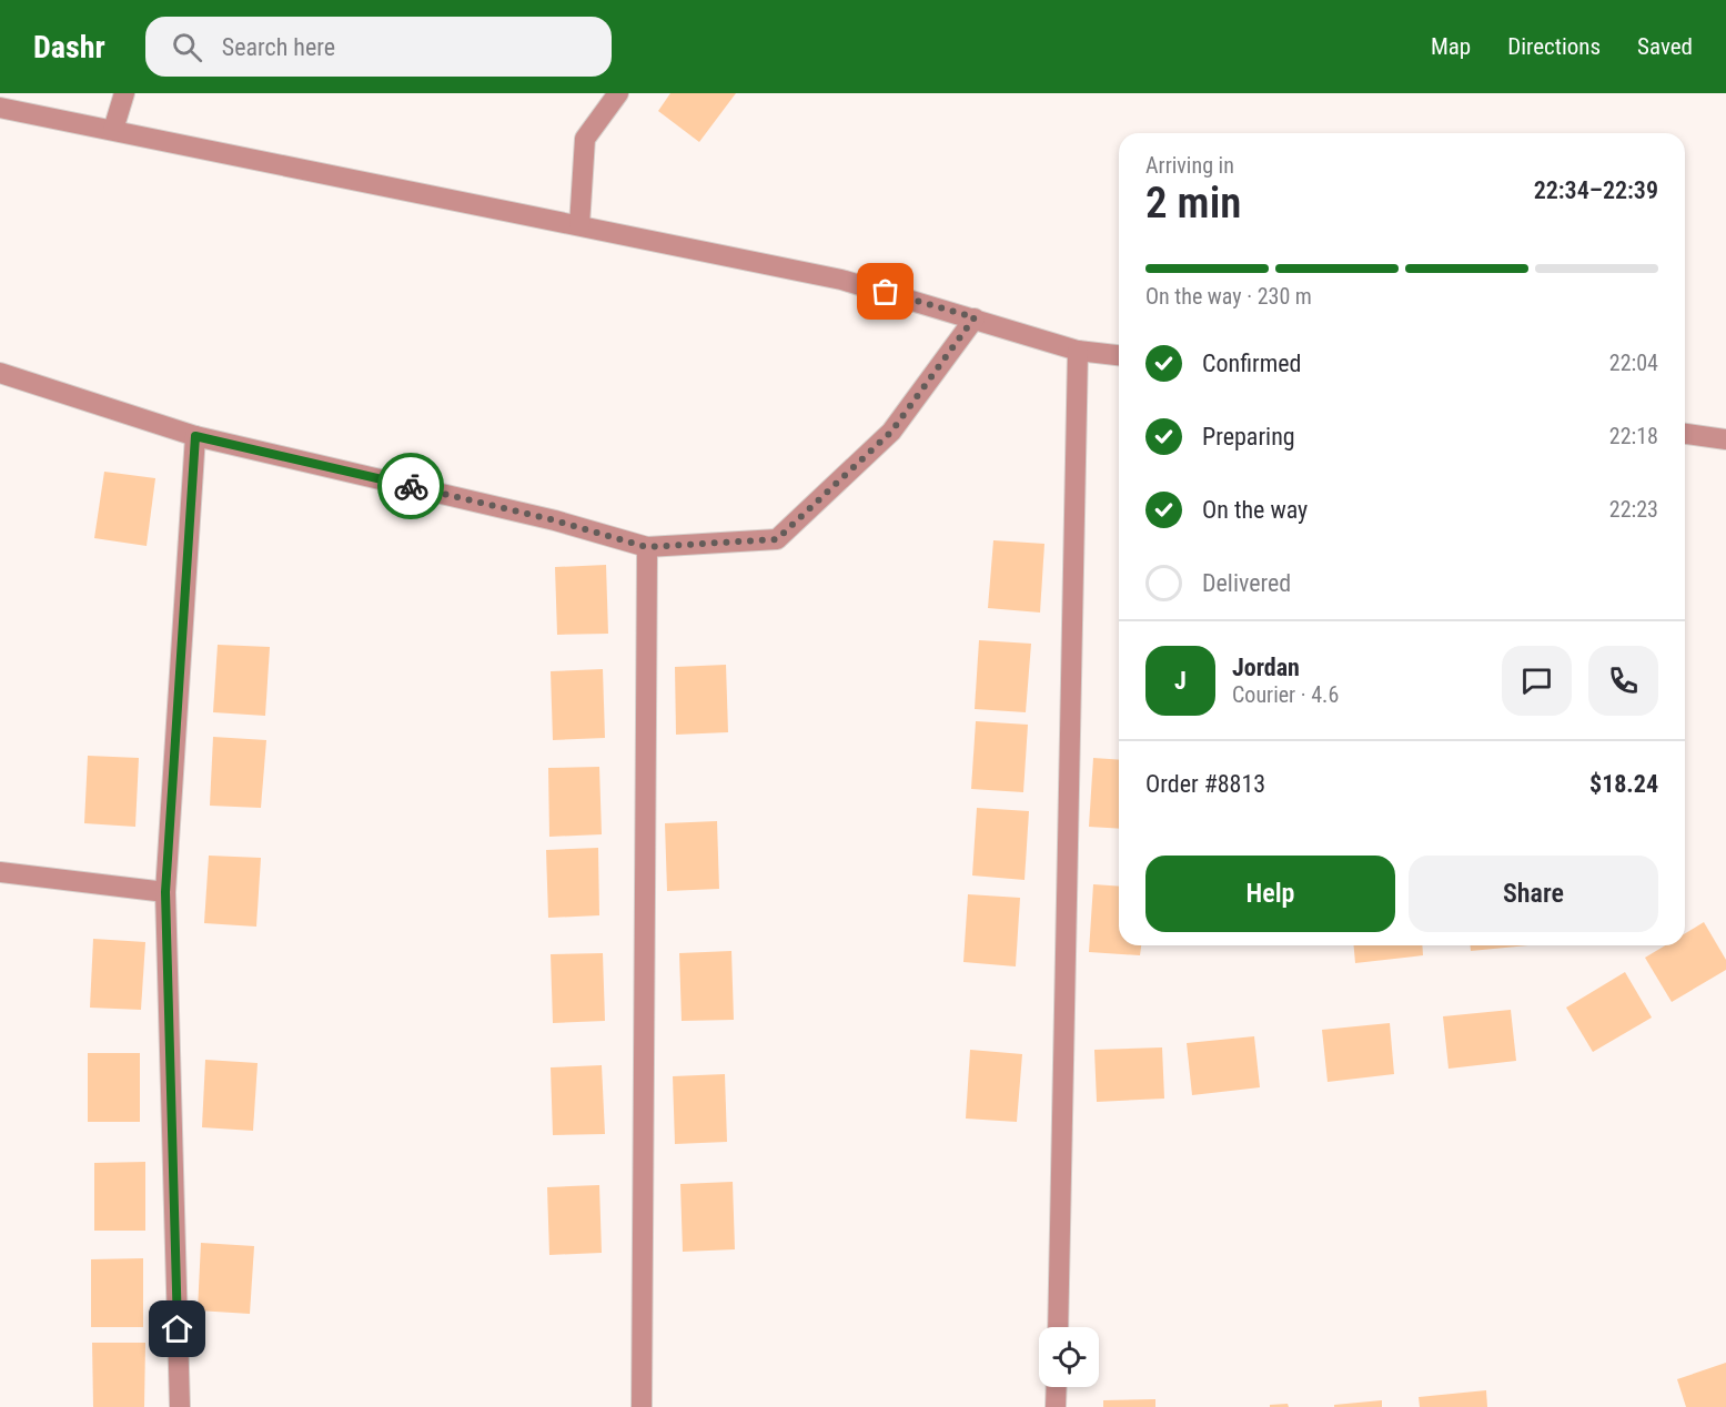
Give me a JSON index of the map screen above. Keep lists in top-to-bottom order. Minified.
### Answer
{"page":{"header":"Dashr","search":"Search here","nav":["Map","Directions","Saved"],"heading":["2 min","Arriving in","22:34–22:39"],"panel":["Jordan","Courier · 4.6","Order #8813","$18.24"],"bar":"On the way · 230 m","list":[["Confirmed","22:04"],["Preparing","22:18"],["On the way","22:23"],"Delivered"],"round":"J","buttons":["Help","Share"]}}
